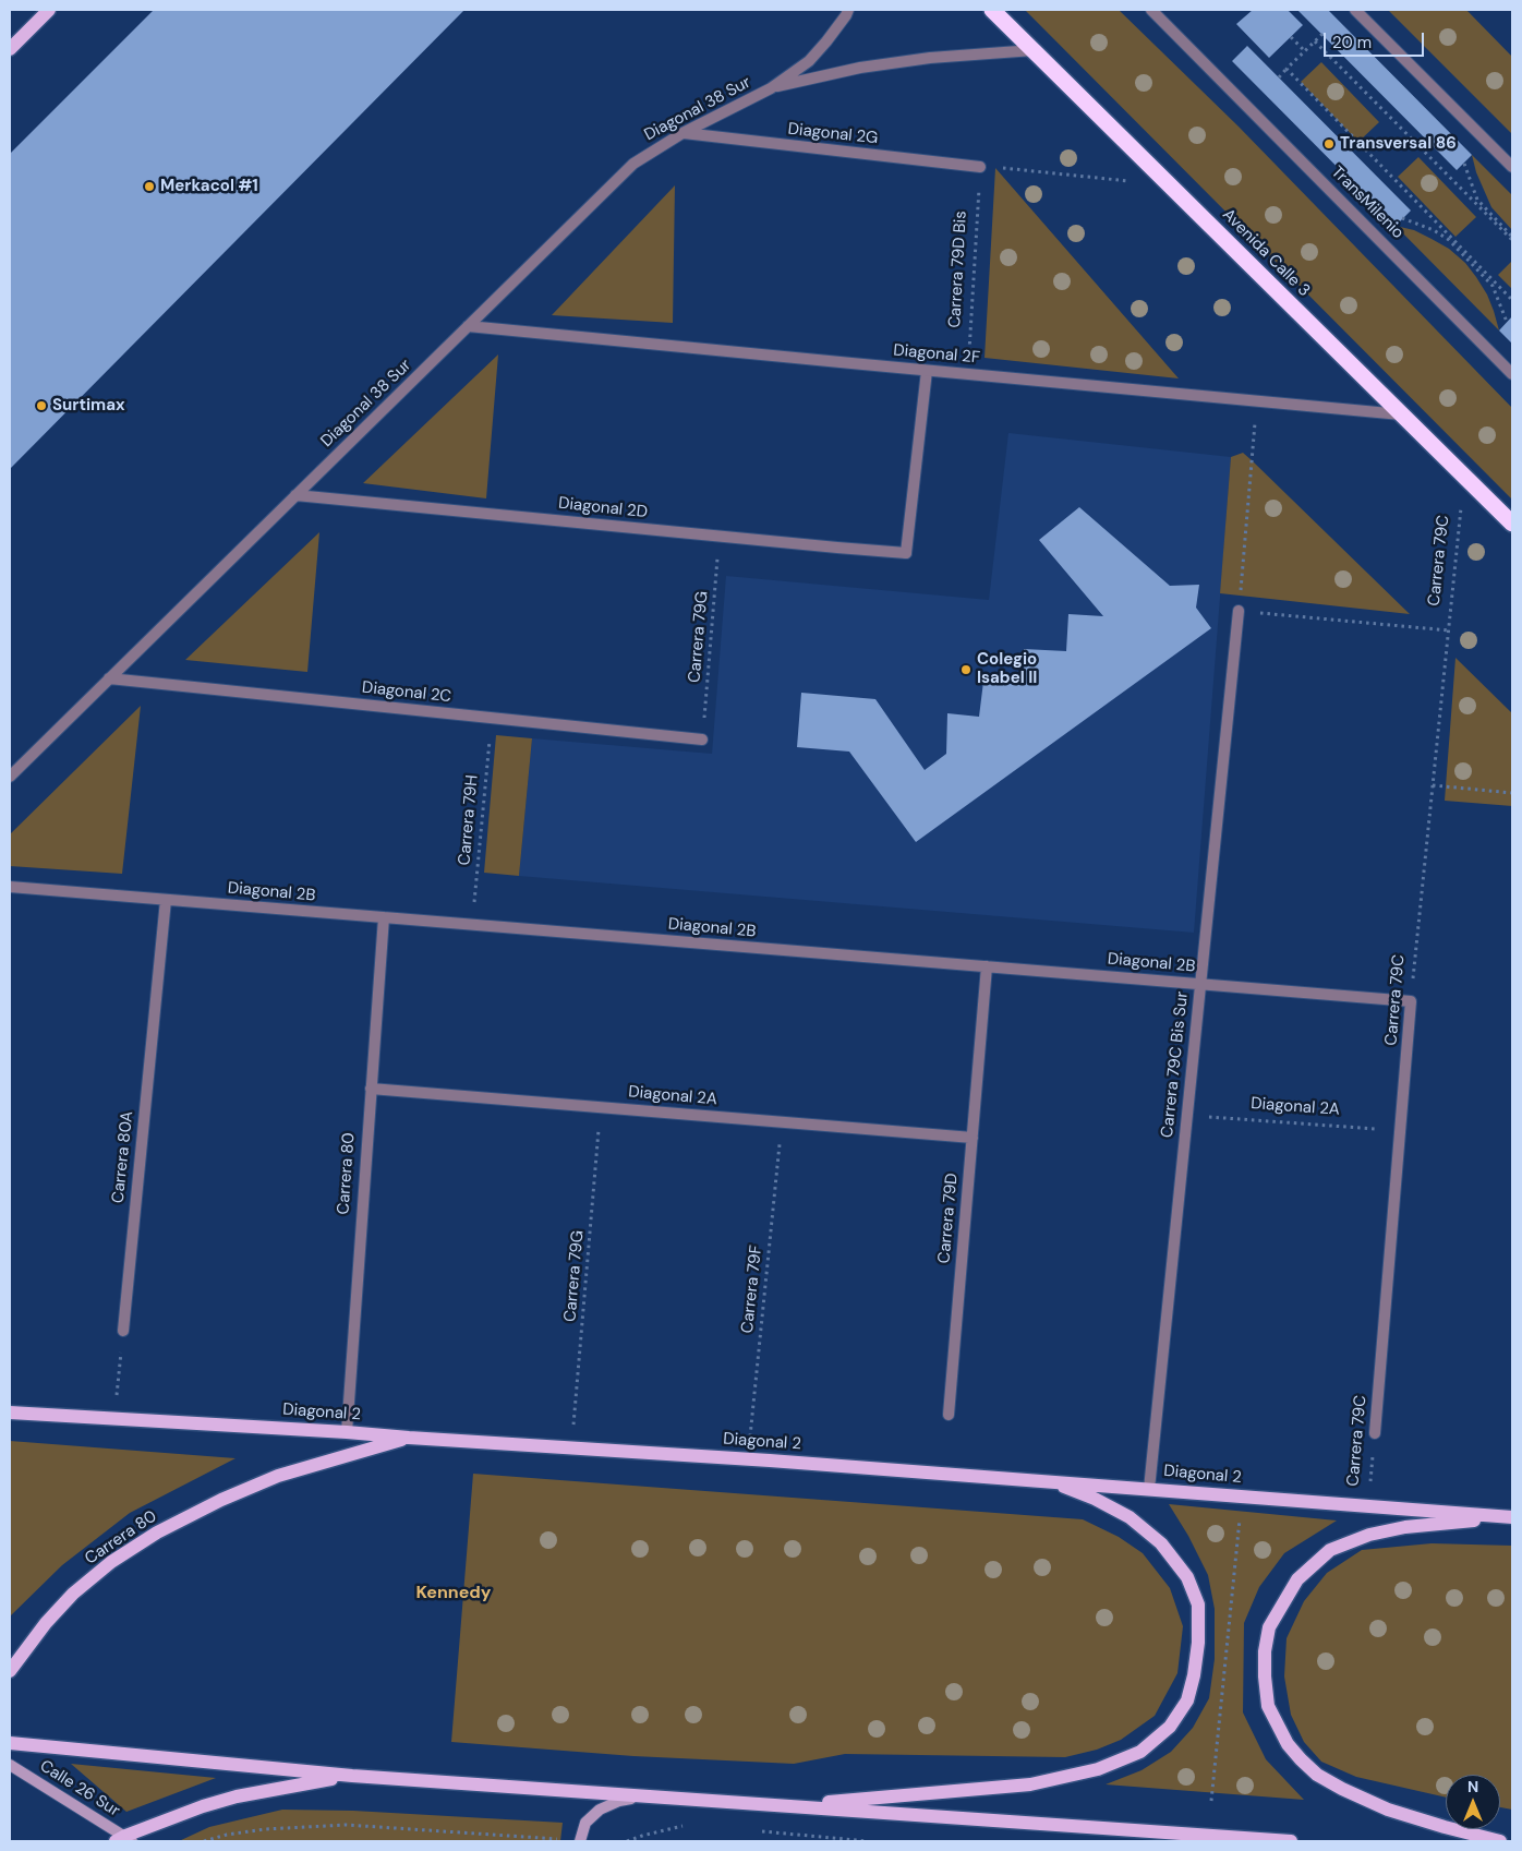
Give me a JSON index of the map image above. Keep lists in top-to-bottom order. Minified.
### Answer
{"streets":{"highway":["Avenida Calle 3"],"main road":["Carrera 80","Diagonal 2","Calle 26 Sur"],"street":["Diagonal 38 Sur","Diagonal 2G","TransMilenio","Diagonal 2F","Diagonal 2D","Carrera 79C","Diagonal 2C","Diagonal 2B","Carrera 79C Bis Sur","Diagonal 2A","Carrera 80A","Carrera 79D"],"path":["Carrera 79D Bis","Carrera 79G","Carrera 79H","Carrera 79F"]},"crossings":[["Diagonal 38 Sur","Diagonal 2G"],["Diagonal 38 Sur","Avenida Calle 3"],["Diagonal 38 Sur","Diagonal 2F"],["Diagonal 38 Sur","Diagonal 2D"],["Diagonal 38 Sur","Diagonal 2C"],["Diagonal 2G","Carrera 79D Bis"],["Avenida Calle 3","Diagonal 2F"],["Carrera 79D Bis","Diagonal 2F"],["Diagonal 2F","Diagonal 2D"],["Diagonal 2D","Carrera 79G"],["Carrera 79C","Diagonal 2B"],["Carrera 79C","Diagonal 2A"],["Carrera 79C","Diagonal 2"],["Carrera 79G","Diagonal 2C"],["Carrera 79G","Diagonal 2A"],["Carrera 79G","Diagonal 2"],["Diagonal 2C","Carrera 79H"],["Carrera 79H","Diagonal 2B"],["Diagonal 2B","Carrera 79C Bis Sur"],["Diagonal 2B","Carrera 80A"],["Diagonal 2B","Carrera 80"],["Diagonal 2B","Carrera 79D"],["Carrera 79C Bis Sur","Diagonal 2A"],["Carrera 79C Bis Sur","Diagonal 2"],["Diagonal 2A","Carrera 80"],["Diagonal 2A","Carrera 79D"],["Diagonal 2A","Carrera 79F"],["Carrera 80","Diagonal 2"],["Carrera 79F","Diagonal 2"]],"districts":["Kennedy"],"places":["Transversal 86","Merkacol #1","Surtimax","Colegio Isabel II"],"scale_bar":"20 m","north":"top"}
